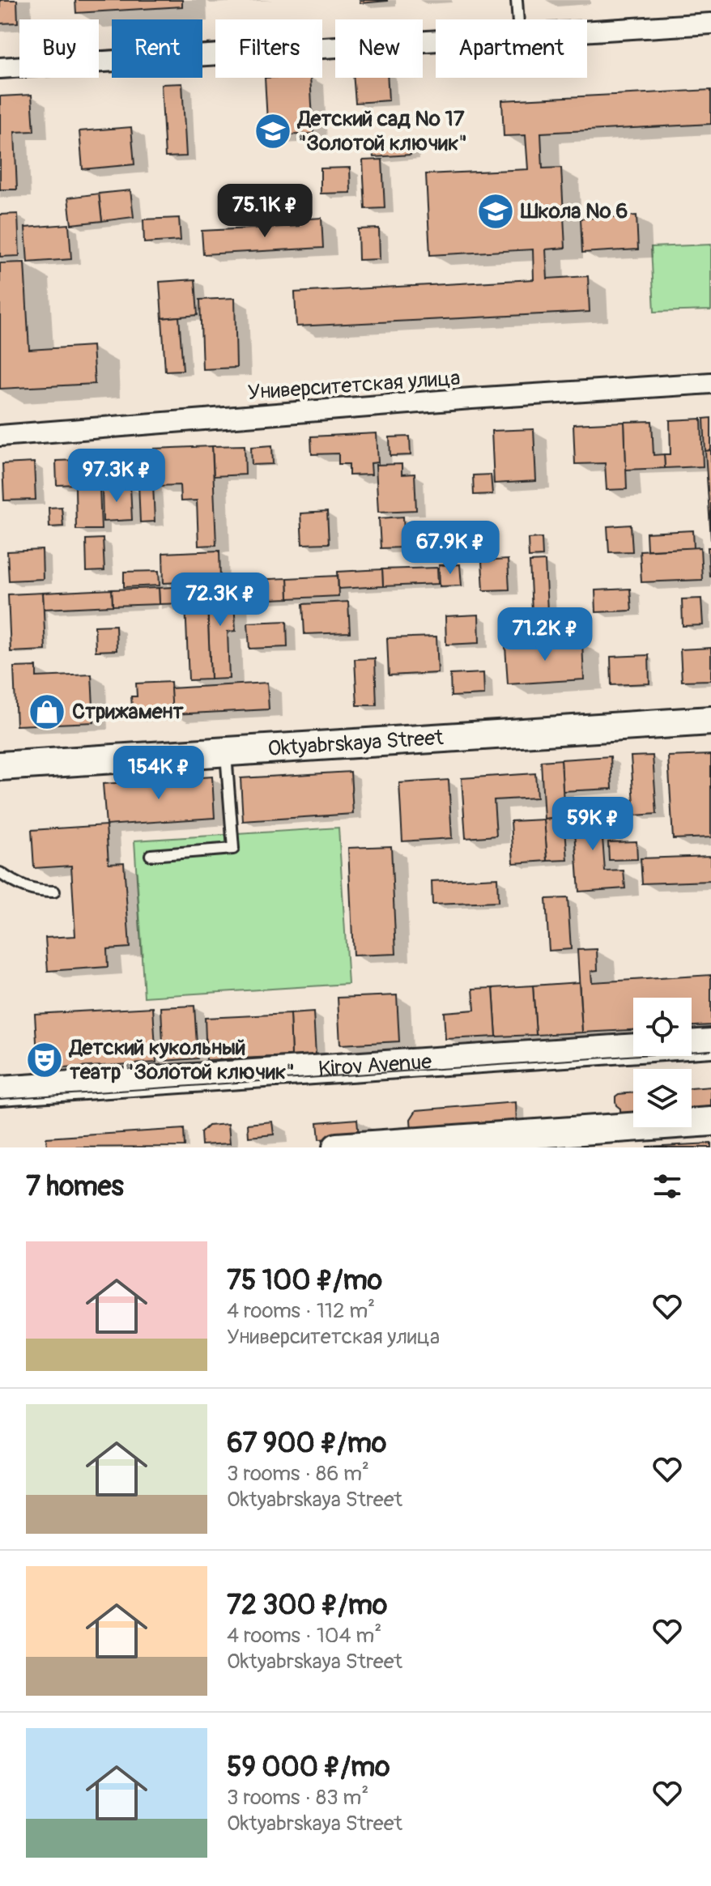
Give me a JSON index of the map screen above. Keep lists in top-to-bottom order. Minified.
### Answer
{"streets":{"street":["Университетская улица","Oktyabrskaya Street","Kirov Avenue"]},"places":{"school or university":["Детский сад № 17 \"Золотой ключик\"","Школа № 6"],"shop":["Стрижамент"],"theatre":["Детский кукольный театр \"Золотой ключик\""]},"page":{"chip":["Buy","Rent","Filters","New","Apartment"],"price":["75.1K ₽","97.3K ₽","67.9K ₽","72.3K ₽","71.2K ₽","154K ₽","59K ₽"],"heading":"7 homes","list":[{"name":"75 100 ₽/mo","note":"4 rooms · 112 m² · Университетская улица"},{"name":"67 900 ₽/mo","note":"3 rooms · 86 m² · Oktyabrskaya Street"},{"name":"72 300 ₽/mo","note":"4 rooms · 104 m² · Oktyabrskaya Street"},{"name":"59 000 ₽/mo","note":"3 rooms · 83 m² · Oktyabrskaya Street"}]}}
